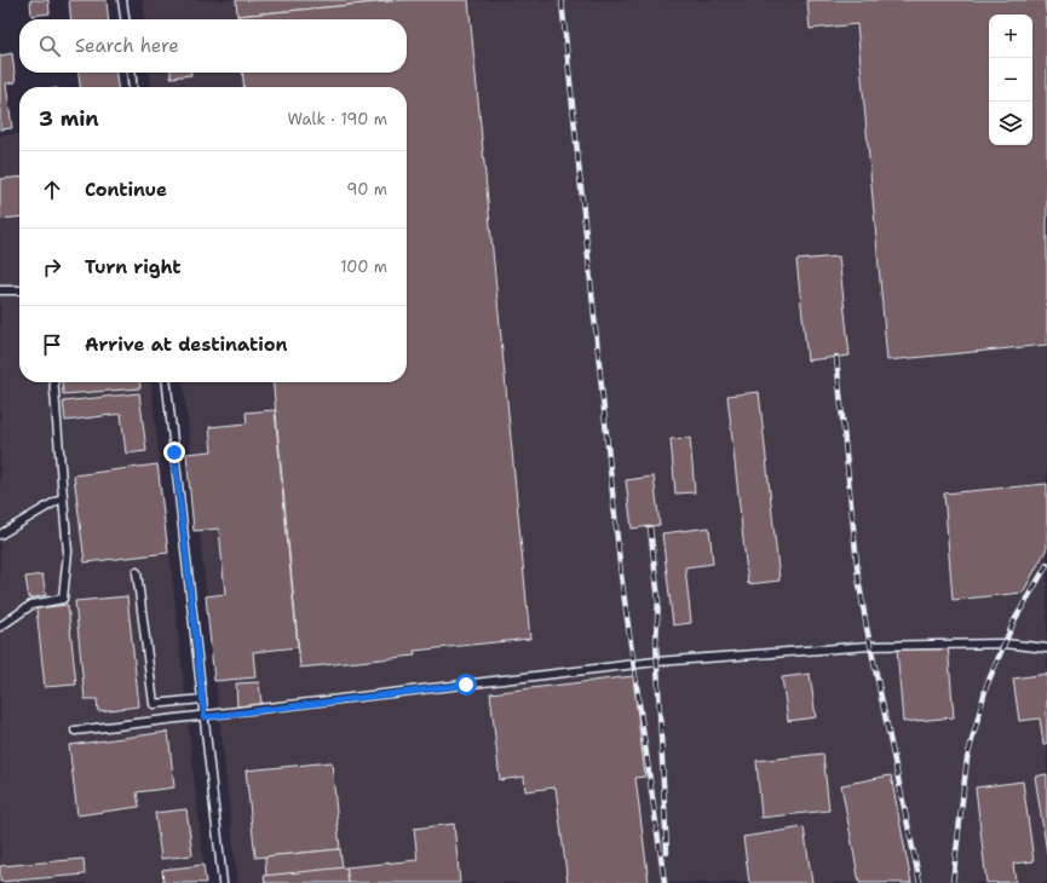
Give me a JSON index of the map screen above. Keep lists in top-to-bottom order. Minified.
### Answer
{"page":{"map_buttons":["+","−"],"search":"Search here","heading":["3 min","Walk · 190 m"],"list":[["Continue","90 m"],["Turn right","100 m"],"Arrive at destination"]}}
